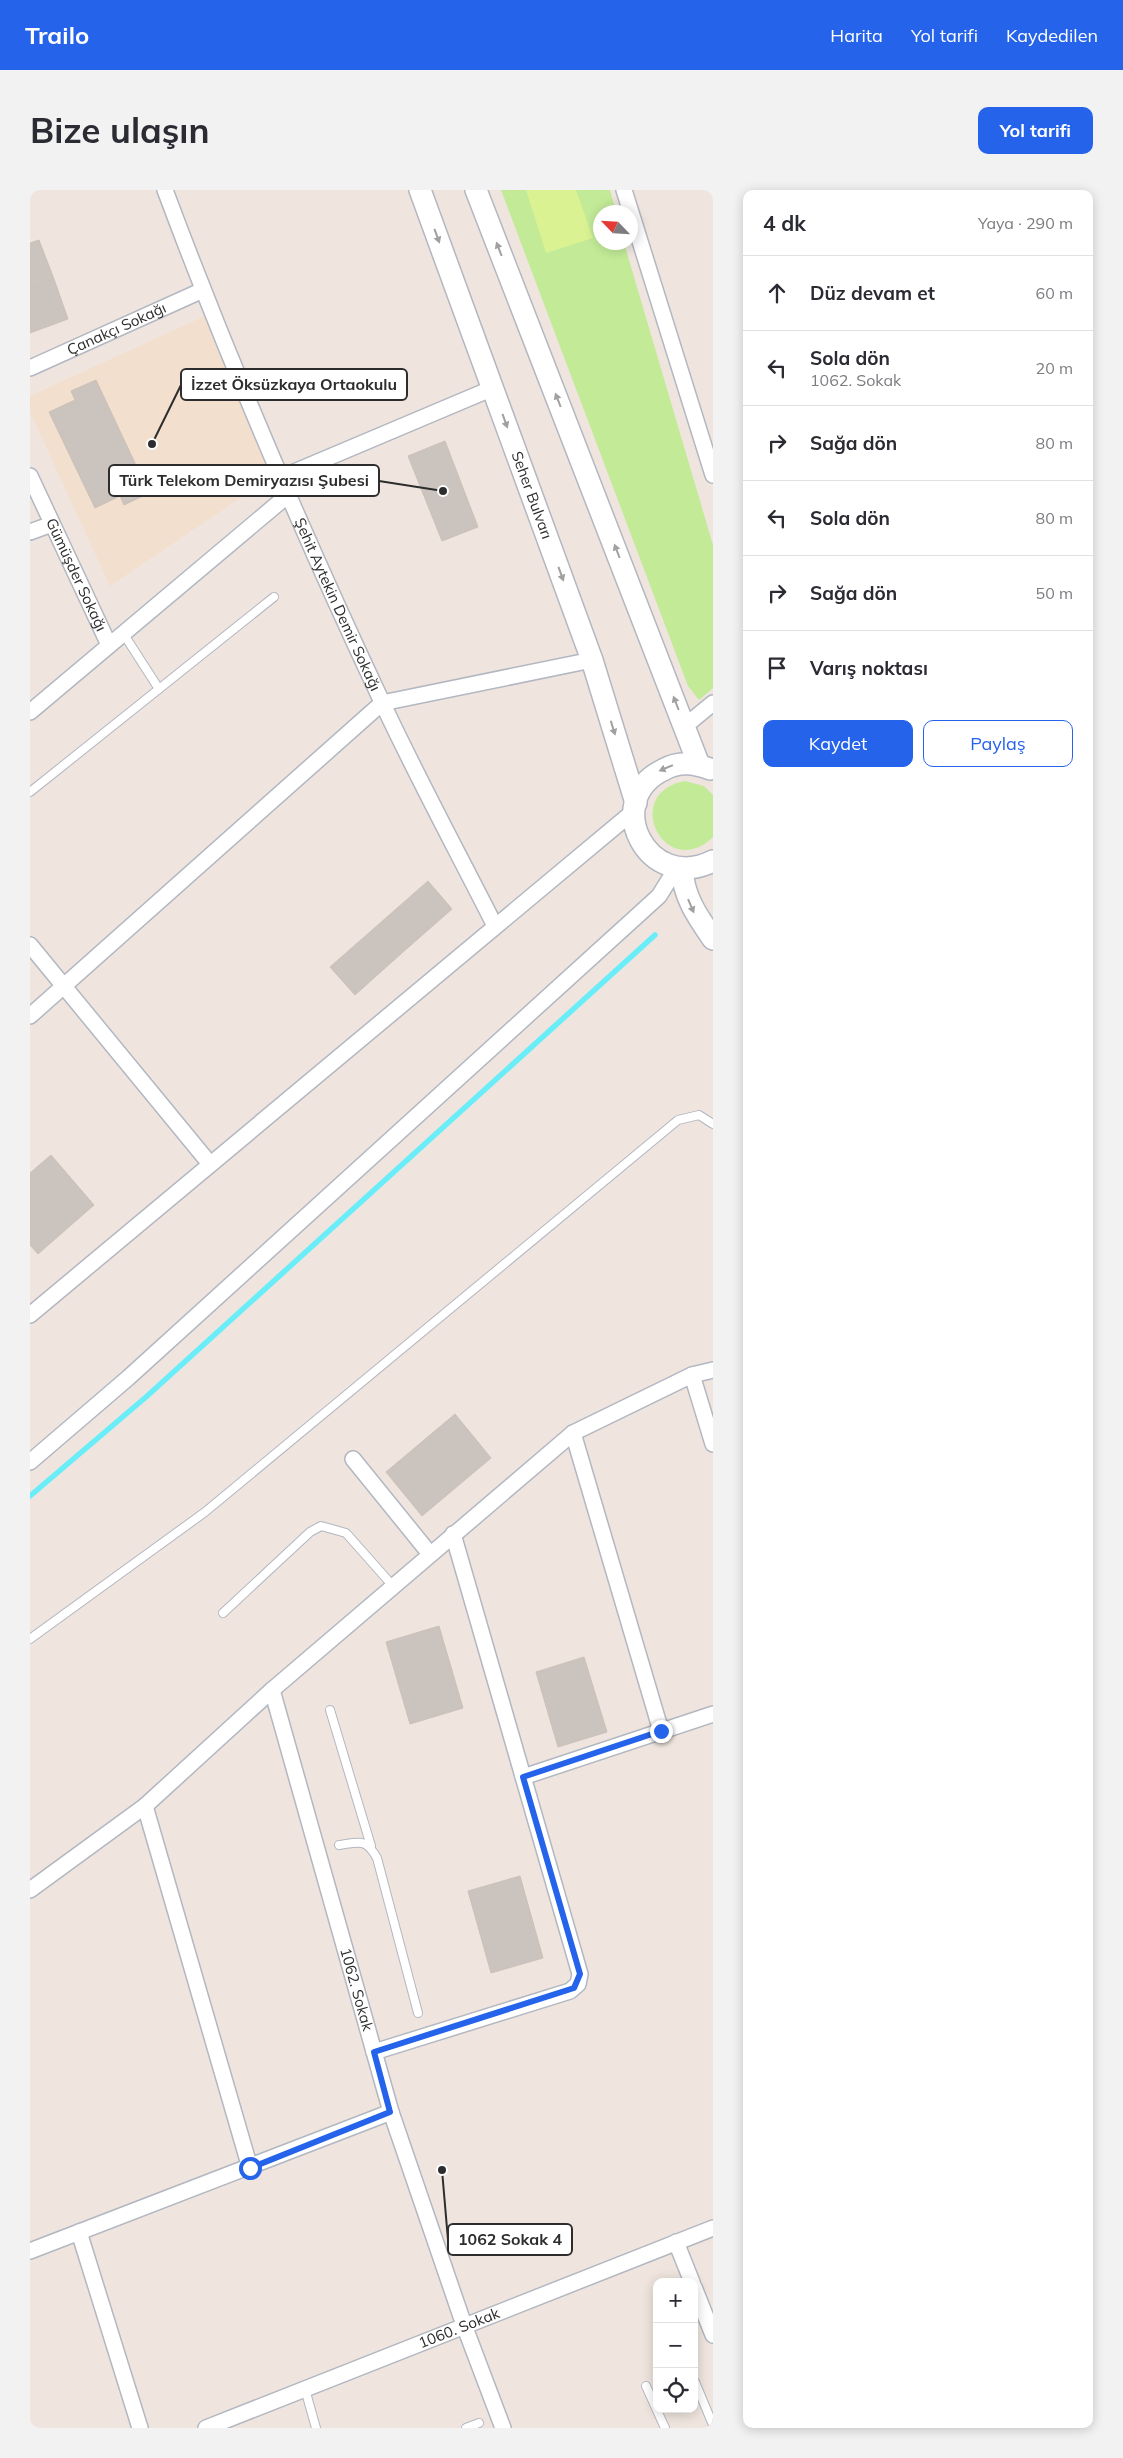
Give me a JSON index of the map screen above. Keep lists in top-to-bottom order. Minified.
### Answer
{"streets":{"main road":["Seher Bulvarı"],"street":["Çanakçı Sokağı","Gümüşder Sokağı","Şehit Aytekin Demir Sokağı","1062. Sokak","1060. Sokak"]},"crossings":[["Çanakçı Sokağı","Şehit Aytekin Demir Sokağı"],["1062. Sokak","1060. Sokak"]],"places":["İzzet Öksüzkaya Ortaokulu","Türk Telekom Demiryazısı Şubesi","1062 Sokak 4"],"north":"top left","page":{"header":"Trailo","nav":["Harita","Yol tarifi","Kaydedilen"],"buttons":["Yol tarifi",["Kaydet","Paylaş"]],"title":"Bize ulaşın","heading":["4 dk","Yaya · 290 m"],"list":[["Düz devam et","60 m"],["Sola dön","1062. Sokak","20 m"],["Sağa dön","80 m"],["Sola dön","80 m"],["Sağa dön","50 m"],"Varış noktası"],"map_buttons":["+","−"]}}
